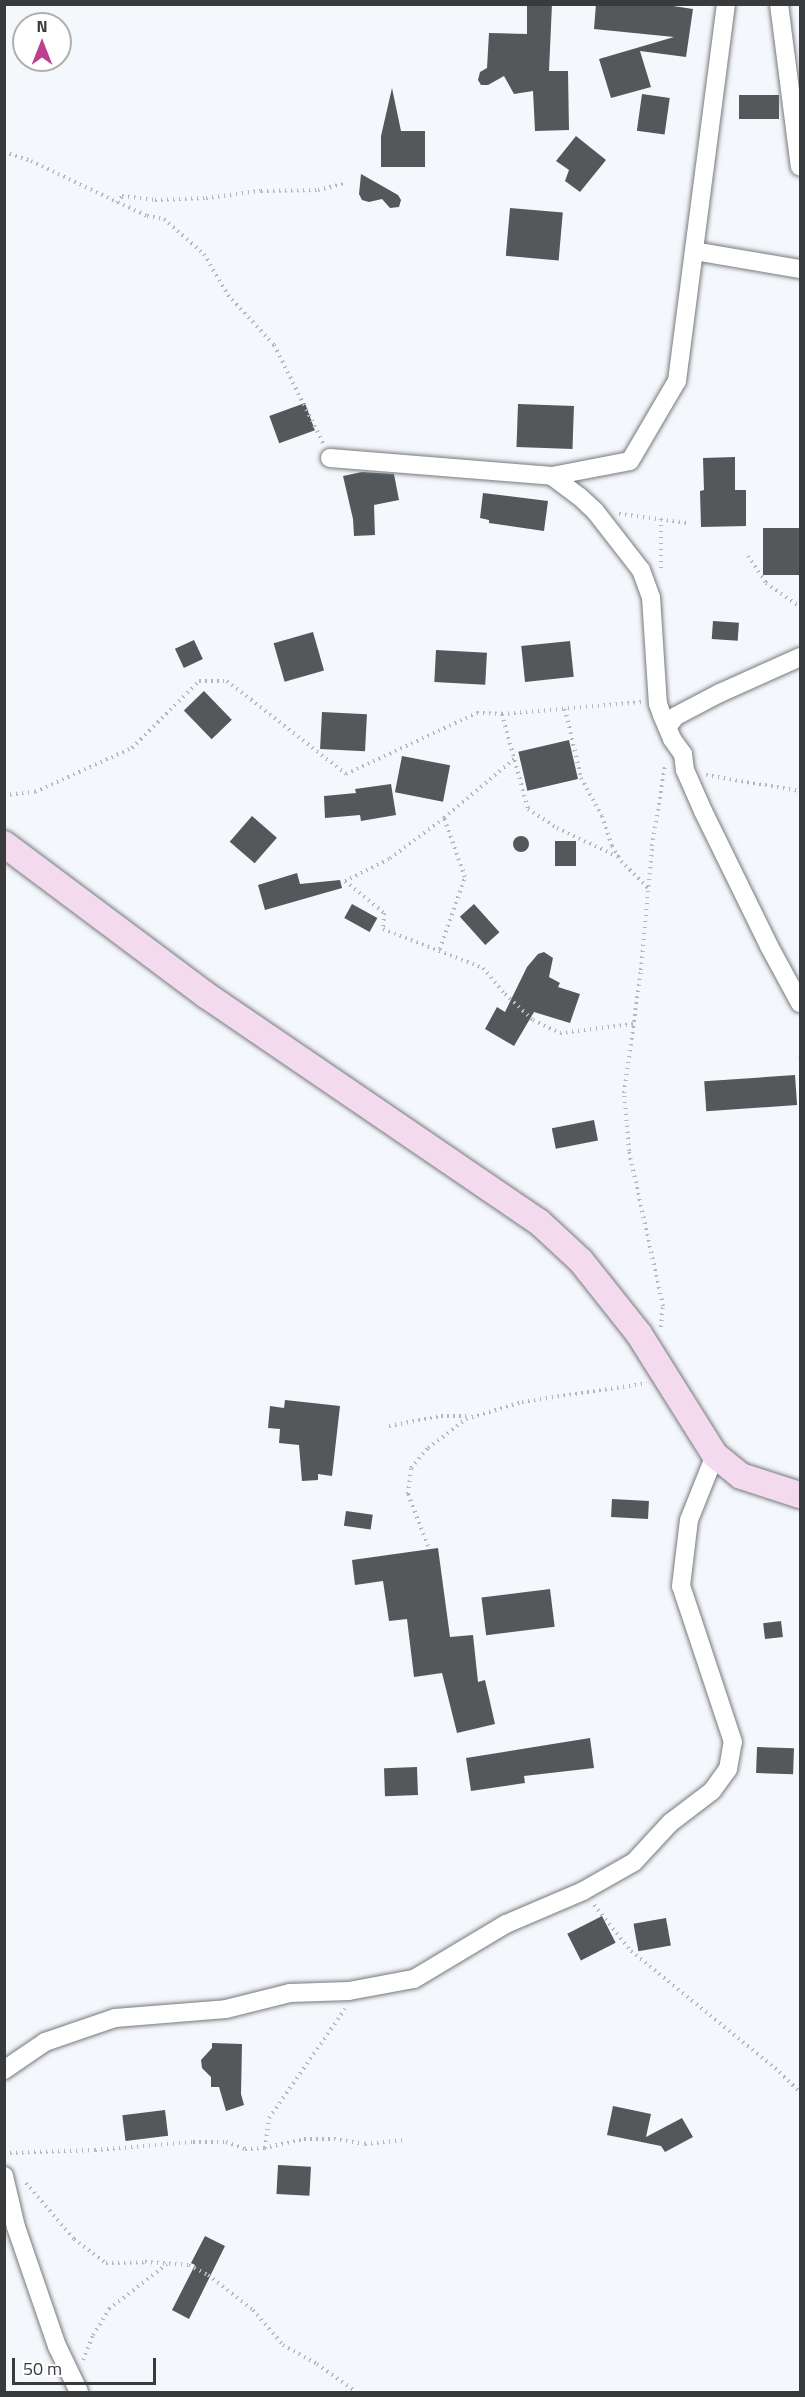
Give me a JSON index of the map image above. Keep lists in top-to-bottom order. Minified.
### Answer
{"scale_bar":"50 m","north":"top"}
